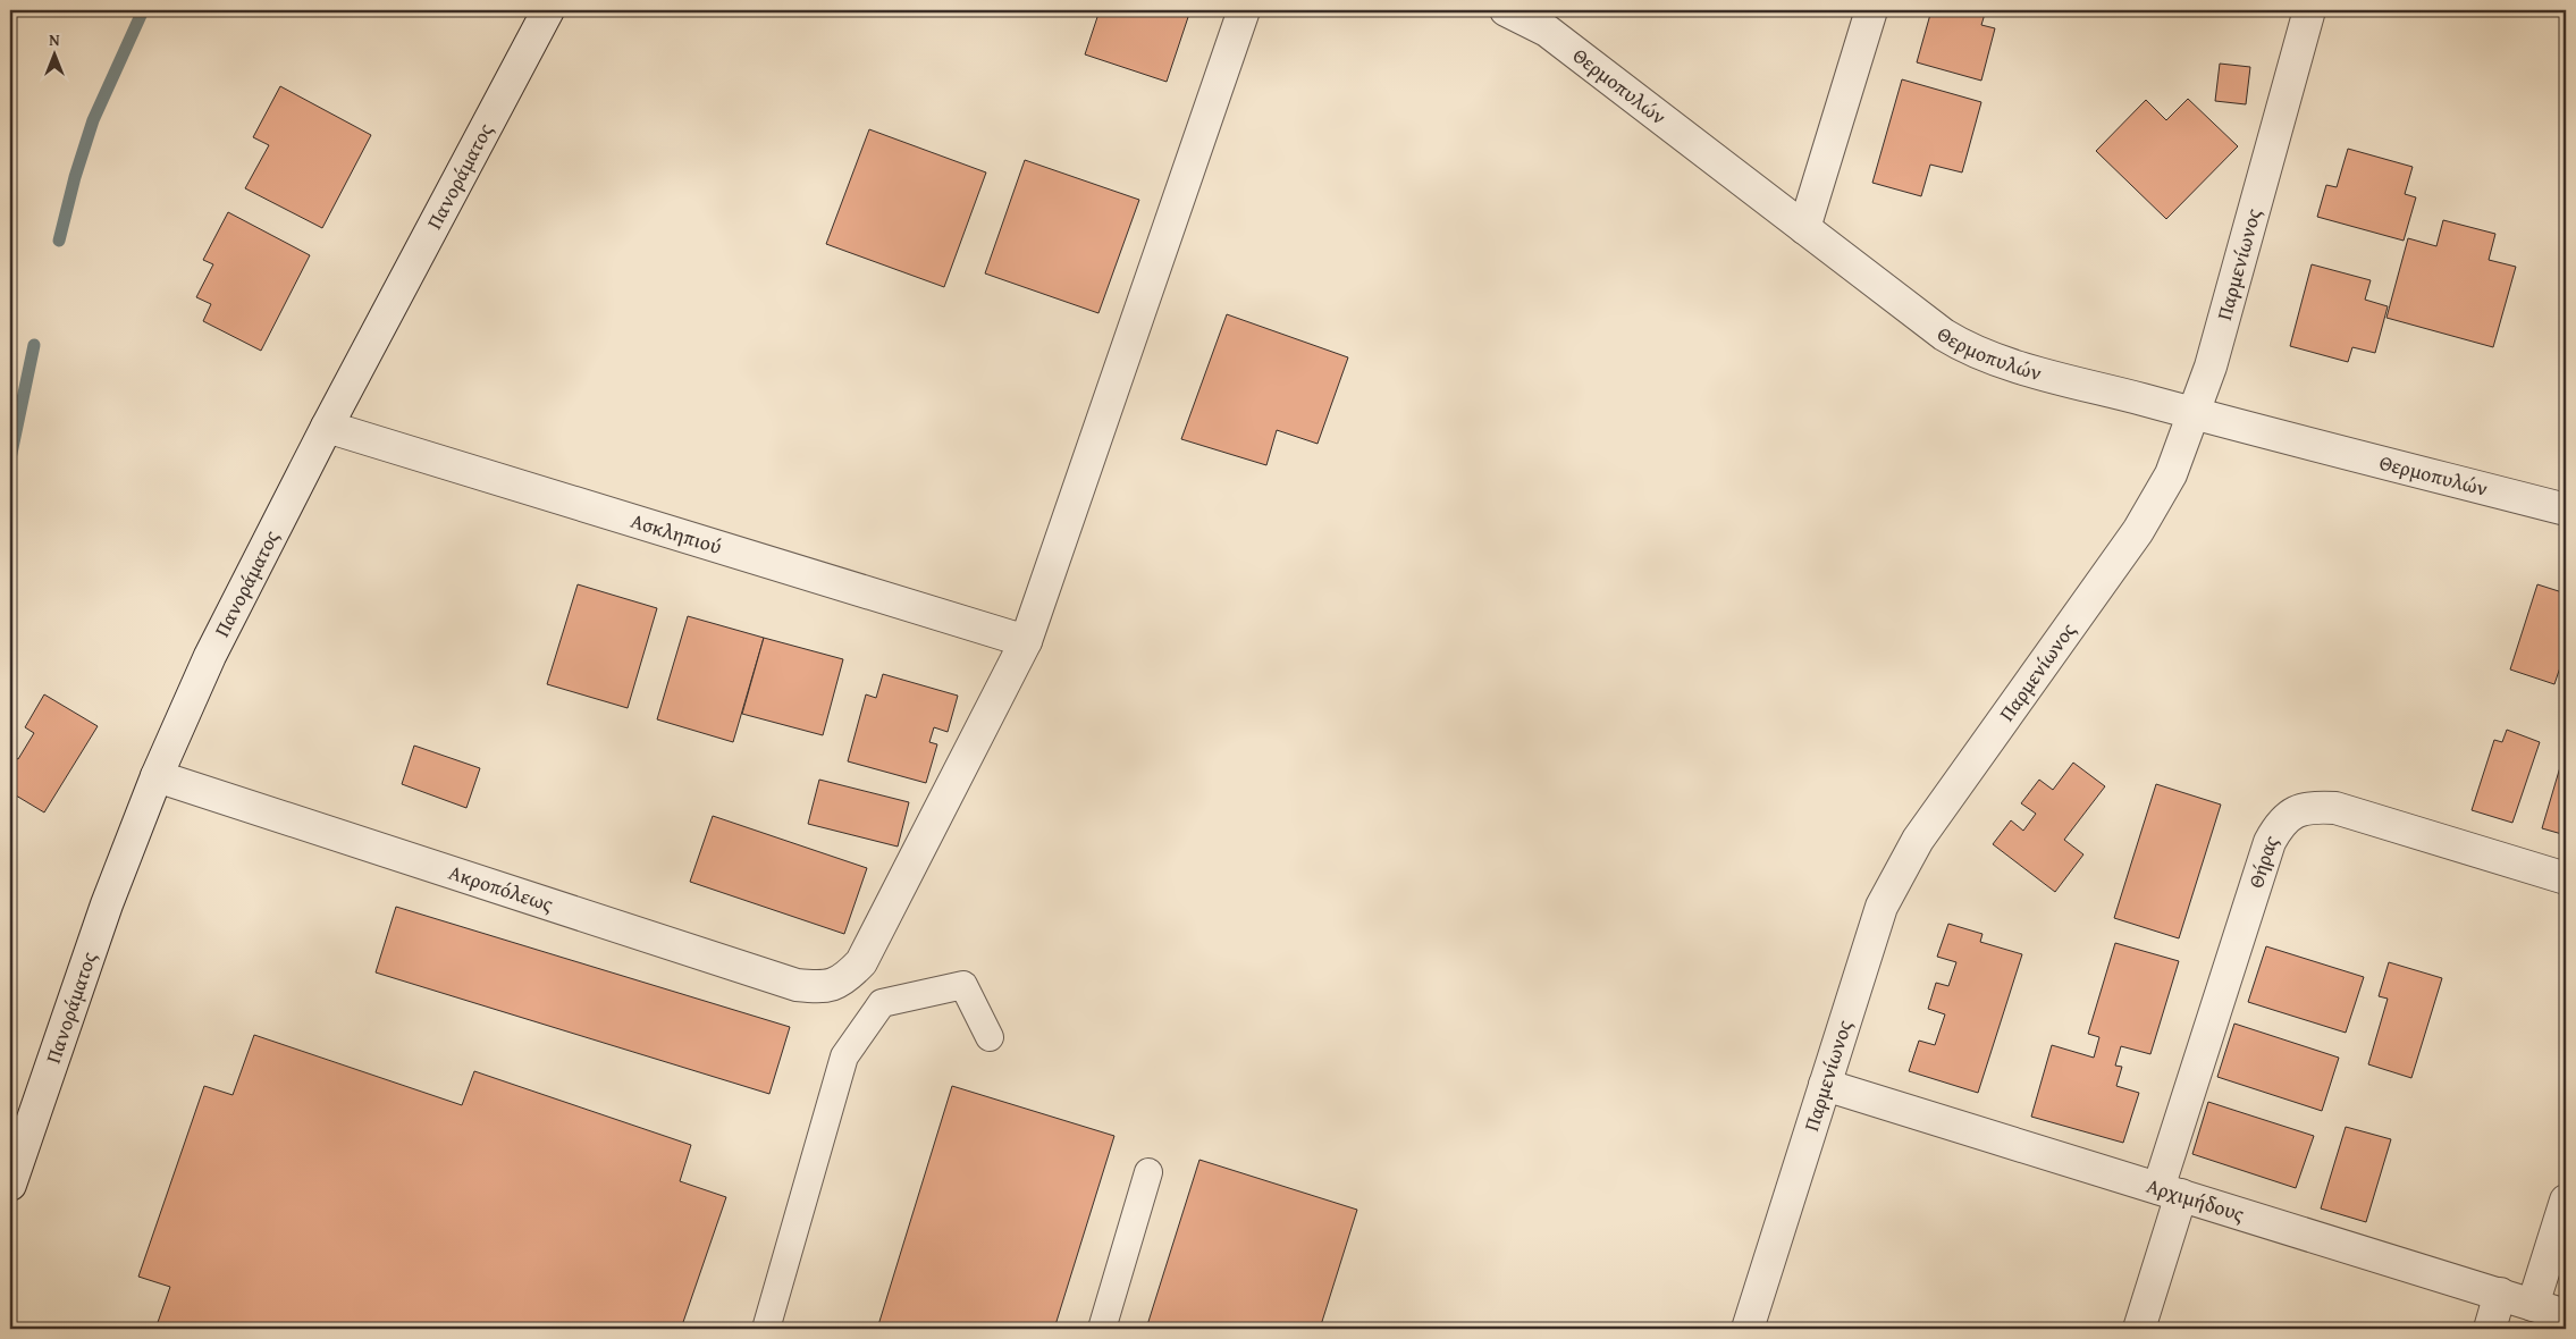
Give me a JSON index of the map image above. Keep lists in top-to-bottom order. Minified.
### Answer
{"streets":{"street":["Θερμοπυλών","Πανοράματος","Παρμενίωνος","Ασκληπιού","Θήρας","Ακροπόλεως","Αρχιμήδους"]},"crossings":[["Θερμοπυλών","Παρμενίωνος"],["Πανοράματος","Ασκληπιού"],["Πανοράματος","Ακροπόλεως"],["Παρμενίωνος","Αρχιμήδους"],["Ασκληπιού","Ακροπόλεως"],["Θήρας","Αρχιμήδους"]],"north":"top"}
